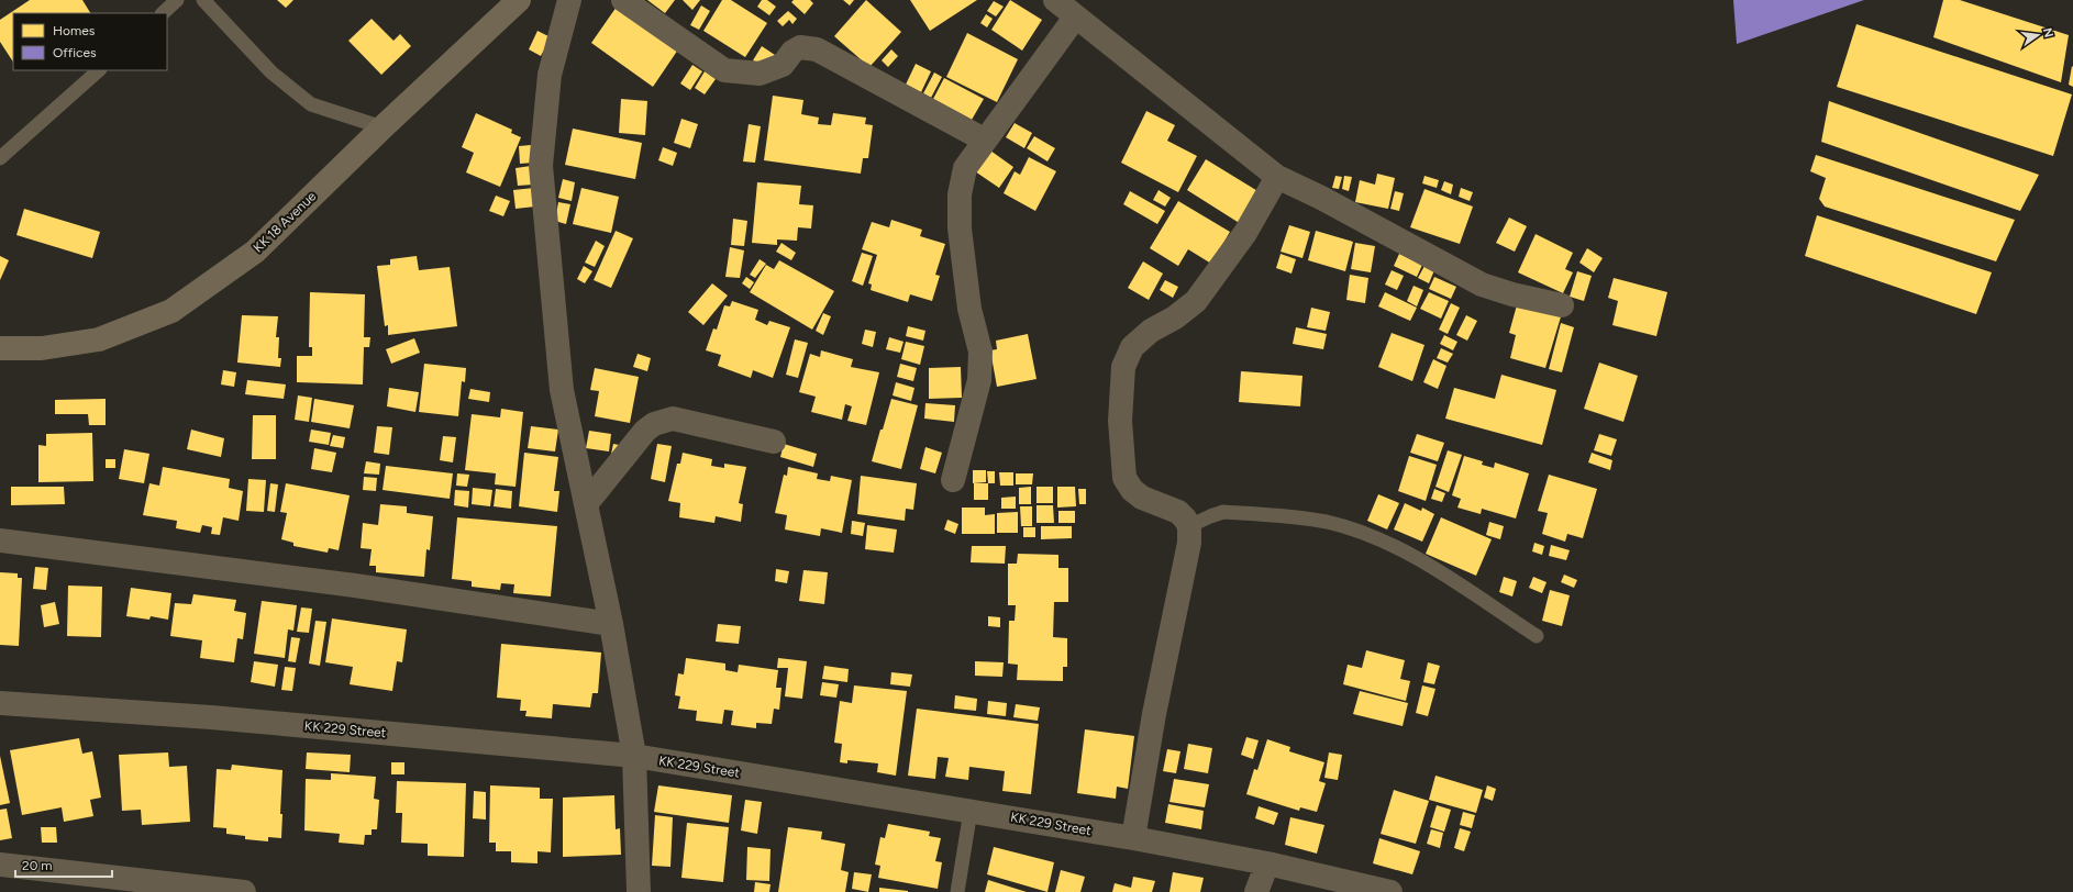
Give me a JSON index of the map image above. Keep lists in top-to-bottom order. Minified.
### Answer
{"streets":{"main road":["KK 18 Avenue"],"street":["KK 229 Street"]},"legend":["Homes","Offices"],"scale_bar":"20 m","north":"right"}
